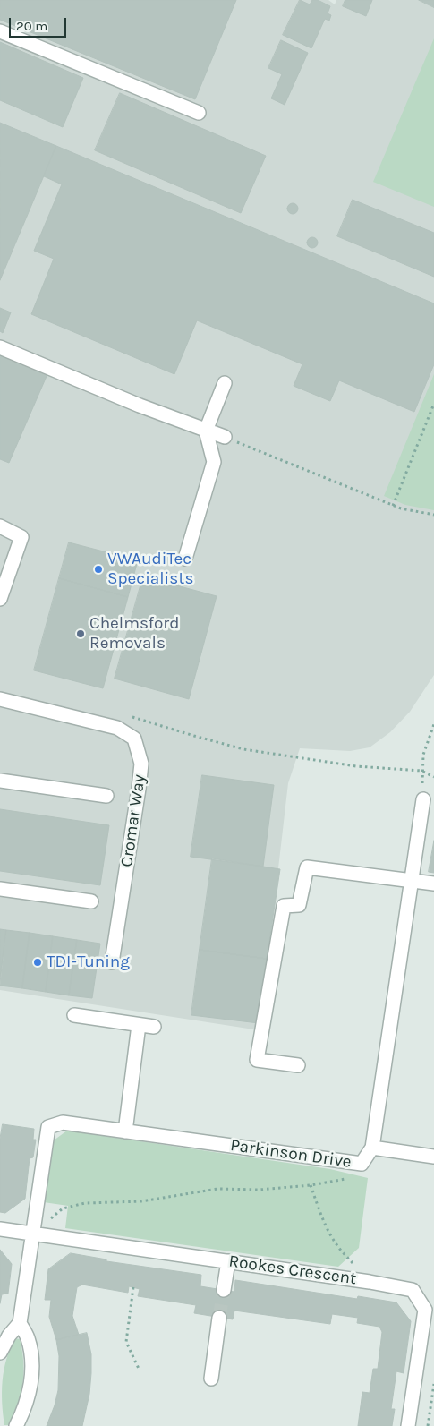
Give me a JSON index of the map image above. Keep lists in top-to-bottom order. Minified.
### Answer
{"streets":{"street":["Cromar Way","Parkinson Drive","Rookes Crescent"]},"crossings":[["Parkinson Drive","Rookes Crescent"]],"places":["VWAudiTec Specialists","Chelmsford Removals","TDI-Tuning"],"scale_bar":"20 m"}
